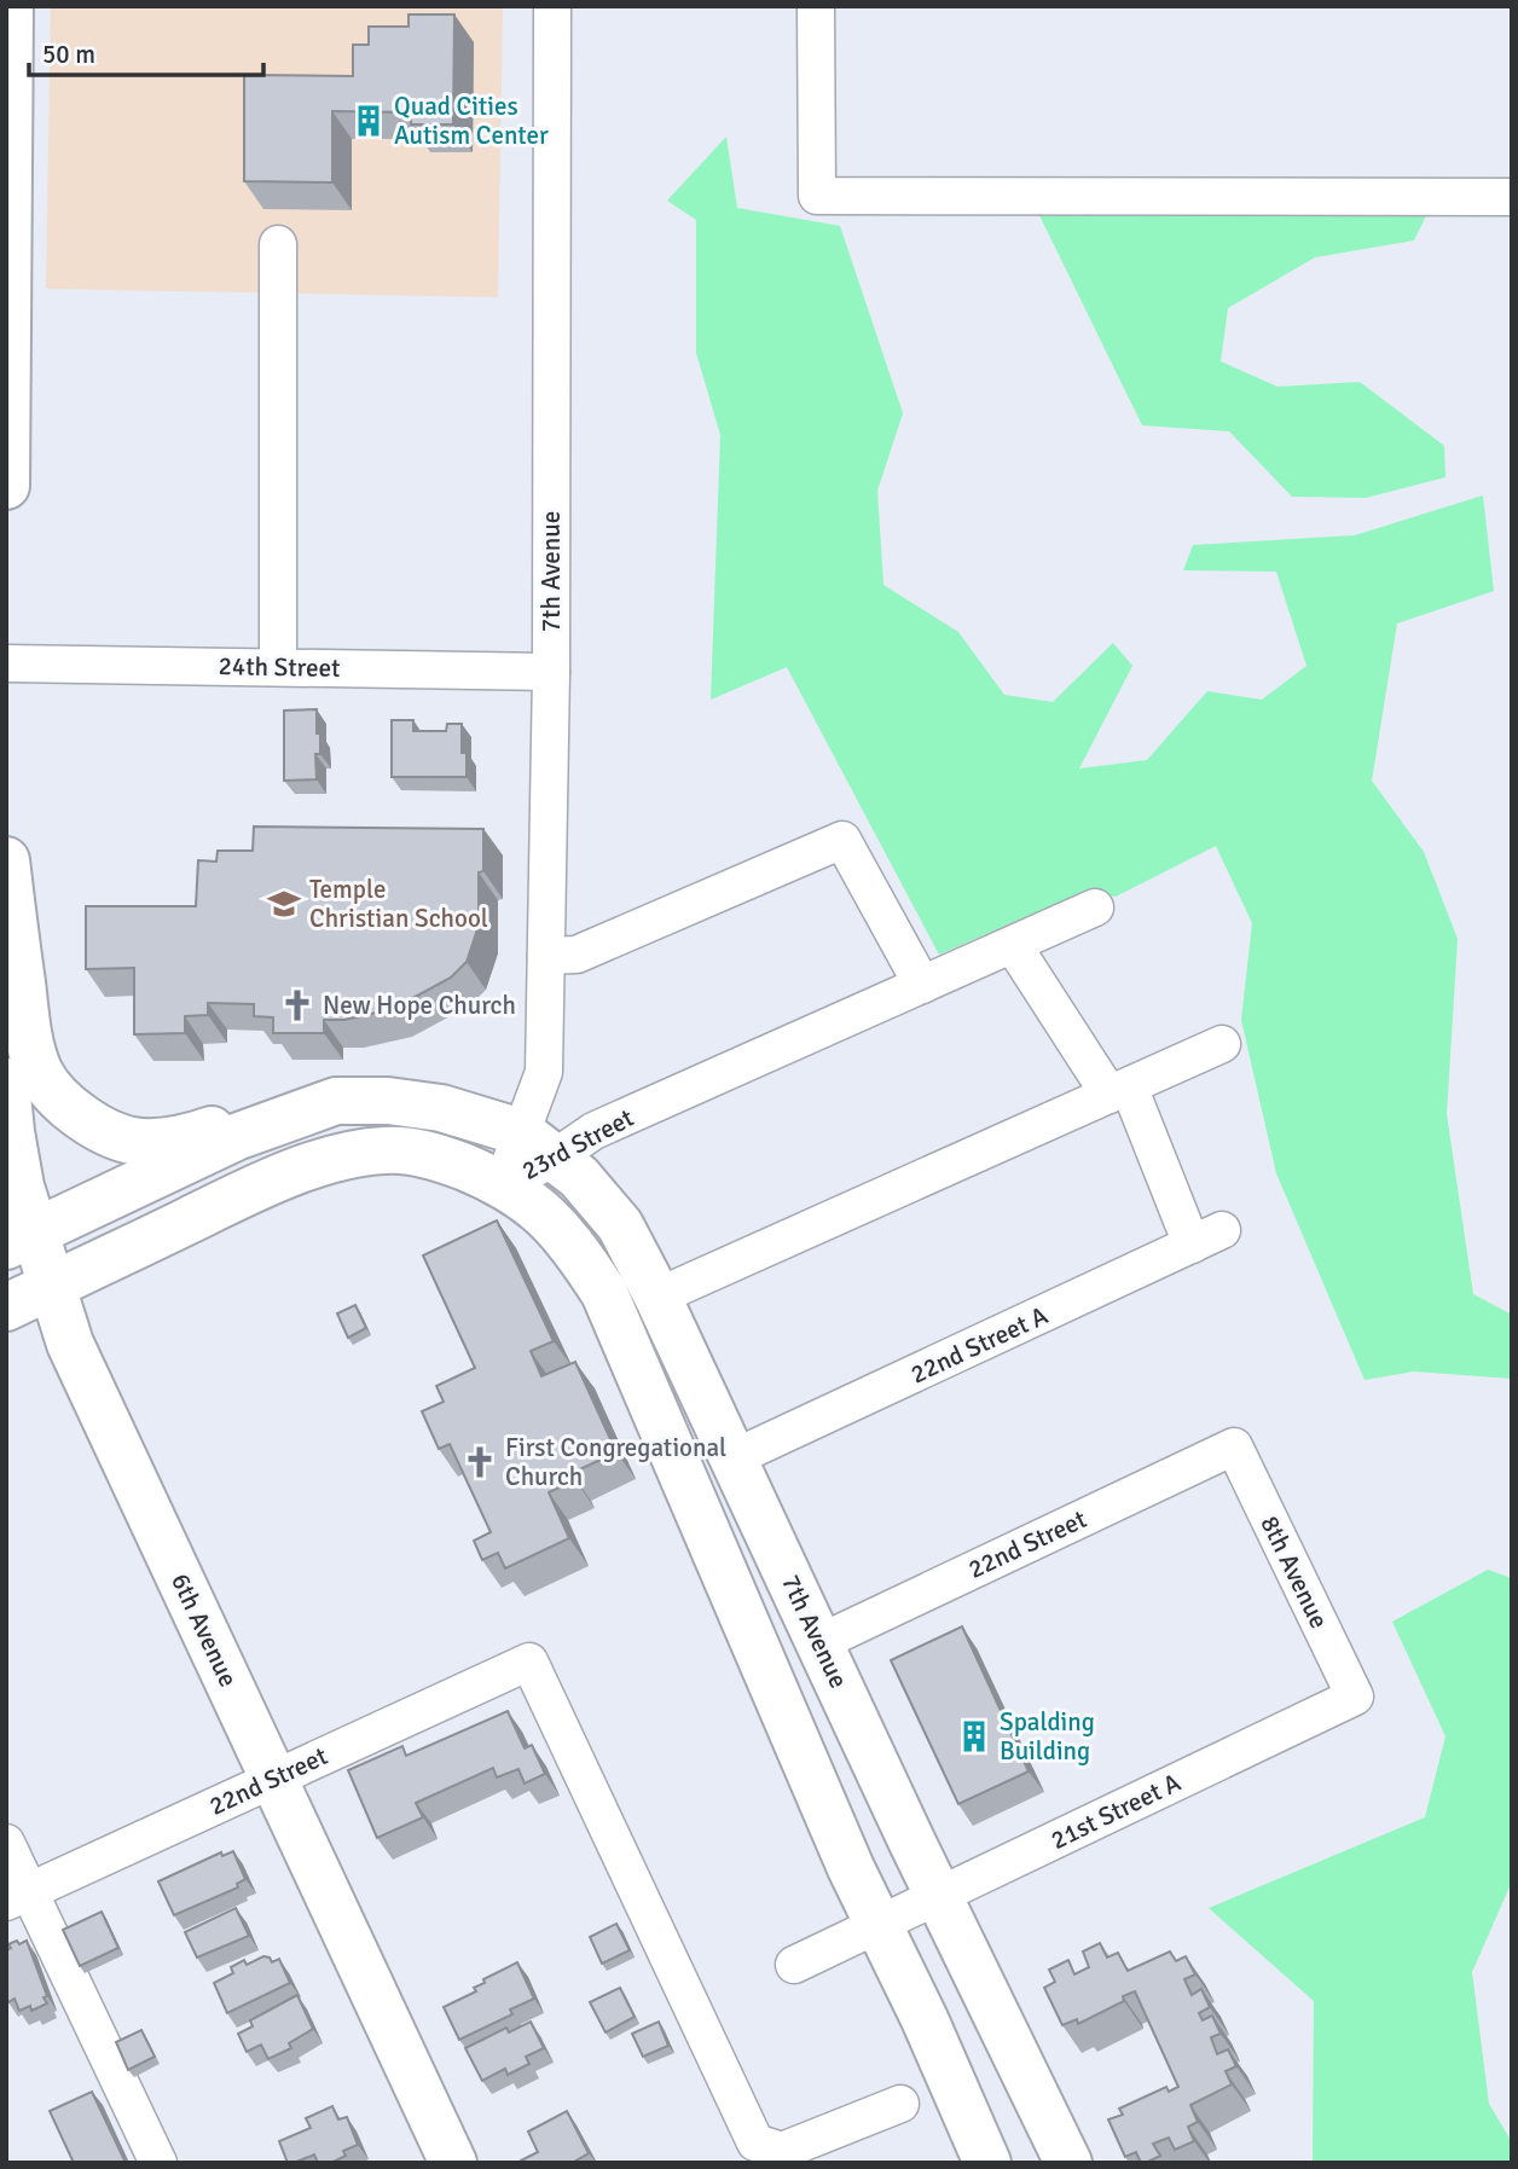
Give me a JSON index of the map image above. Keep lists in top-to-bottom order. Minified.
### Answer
{"streets":{"main road":["7th Avenue","23rd Street","6th Avenue"],"street":["24th Street","22nd Street A","22nd Street","8th Avenue","21st Street A"]},"crossings":[["7th Avenue","24th Street"],["7th Avenue","23rd Street"],["7th Avenue","22nd Street A"],["7th Avenue","22nd Street"],["7th Avenue","21st Street A"],["23rd Street","6th Avenue"],["22nd Street","8th Avenue"],["22nd Street","6th Avenue"],["8th Avenue","21st Street A"]],"places":{"building":["Quad Cities Autism Center","Spalding Building"],"school or university":["Temple Christian School"],"church":["New Hope Church","First Congregational Church"]},"scale_bar":"50 m"}
